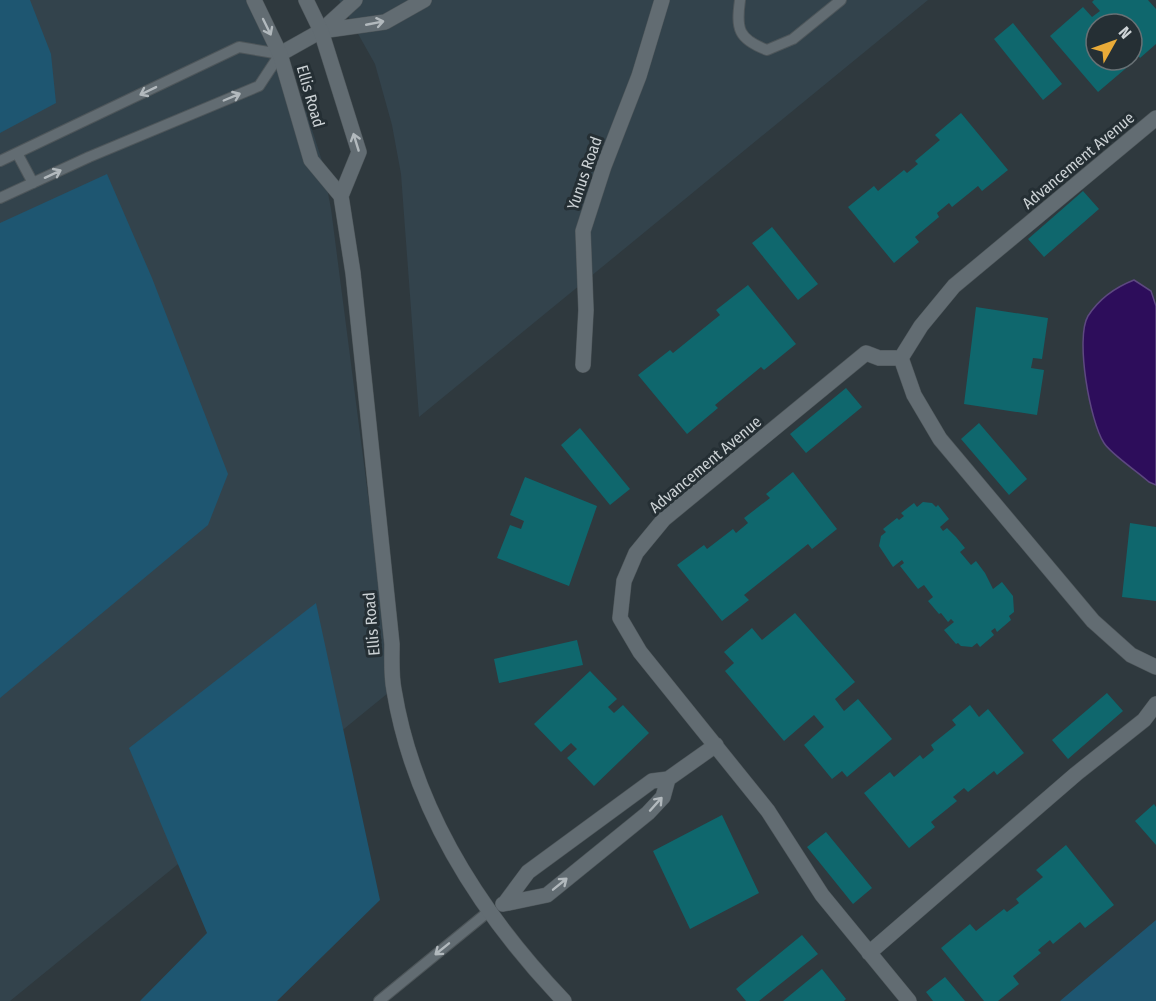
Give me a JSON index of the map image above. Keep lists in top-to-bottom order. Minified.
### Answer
{"streets":{"street":["Ellis Road","Advancement Avenue","Yunus Road"]},"north":"top right"}
